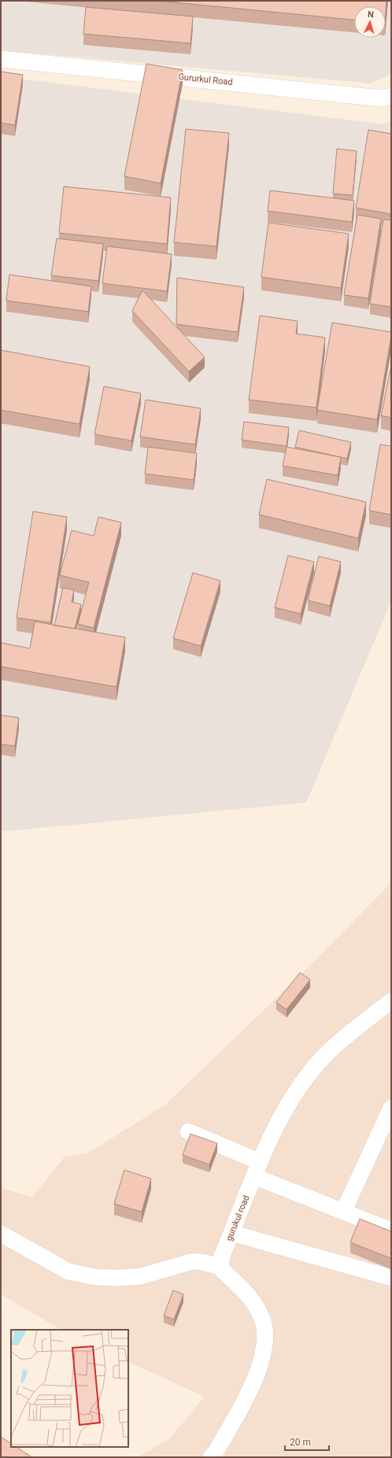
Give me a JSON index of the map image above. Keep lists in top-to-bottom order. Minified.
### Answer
{"streets":{"street":["Gururkul Road","gurukul road"]},"scale_bar":"20 m","north":"top"}
